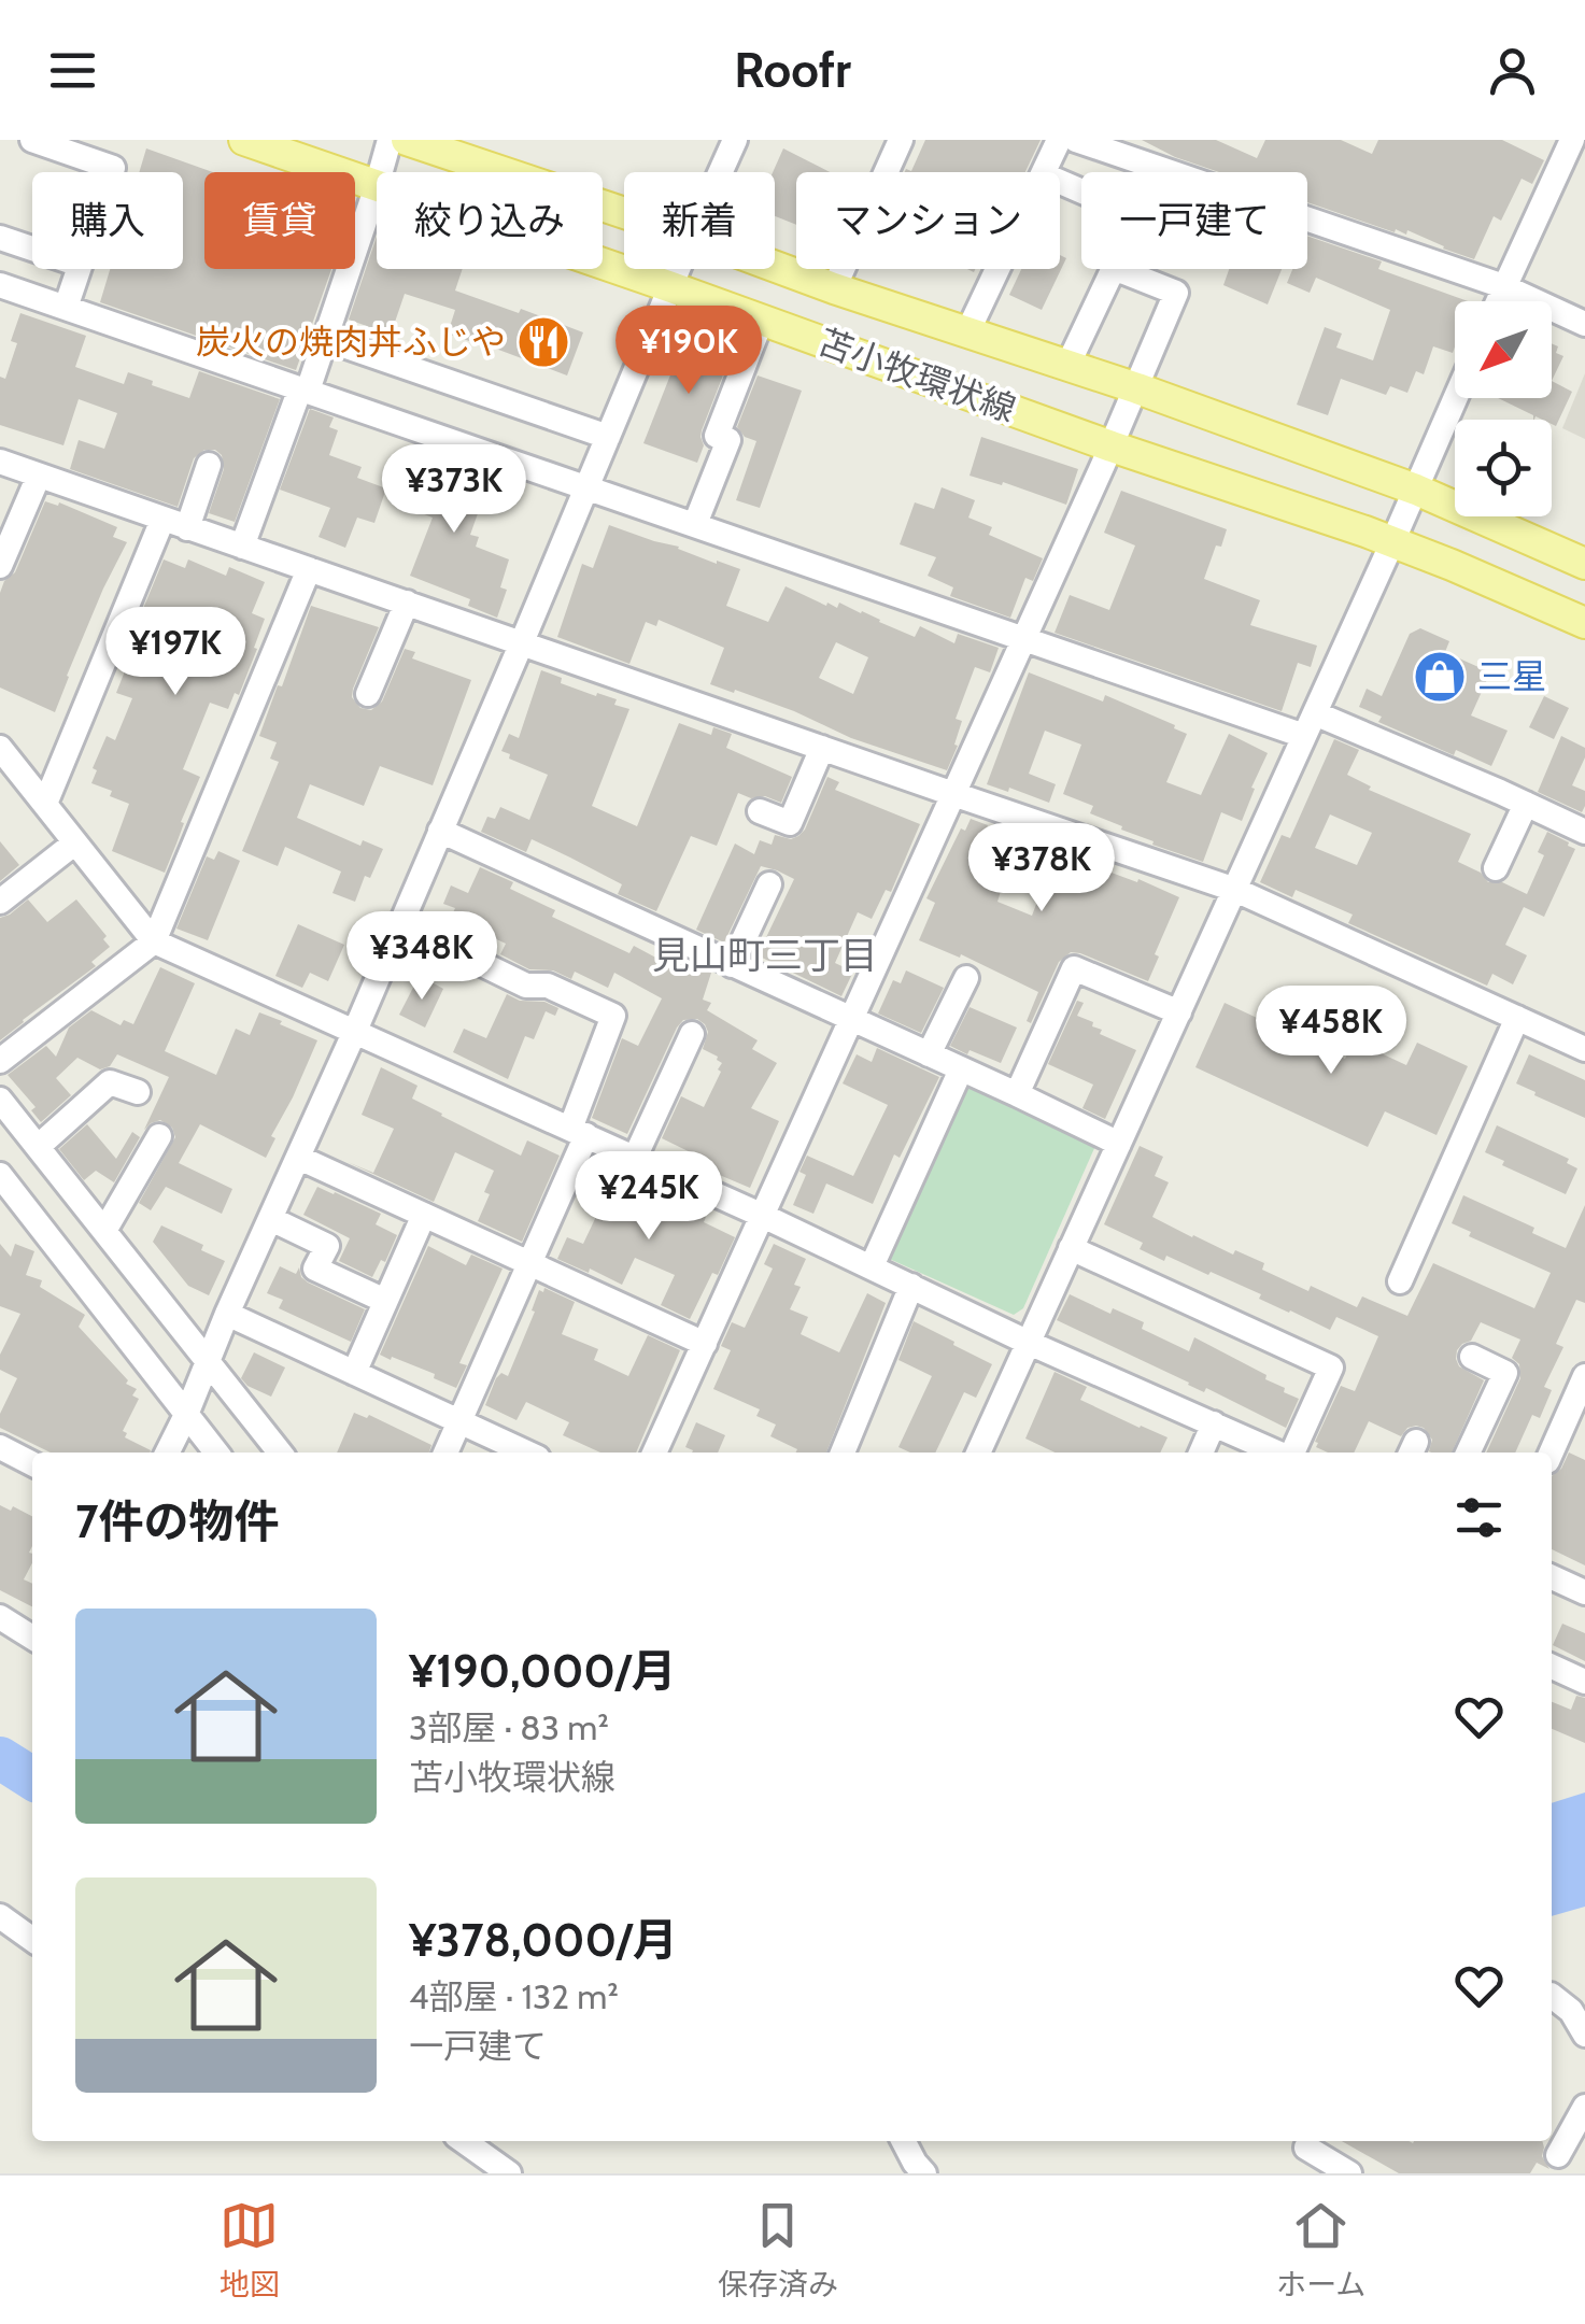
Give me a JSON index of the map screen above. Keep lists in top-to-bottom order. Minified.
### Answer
{"streets":{"main road":["苫小牧環状線"]},"districts":["見山町三丁目"],"places":{"restaurant":["炭火の焼肉丼ふじや"],"shop":["三星"]},"north":"bottom left","page":{"header":"Roofr","chip":["購入","賃貸","絞り込み","新着","マンション","一戸建て"],"price":["¥190K","¥373K","¥197K","¥378K","¥348K","¥458K","¥245K"],"heading":"7件の物件","list":[{"name":"¥190,000/月","note":"3部屋 · 83 m² · 苫小牧環状線"},{"name":"¥378,000/月","note":"4部屋 · 132 m² · 一戸建て"}],"tabs":["地図","保存済み","ホーム"]}}
